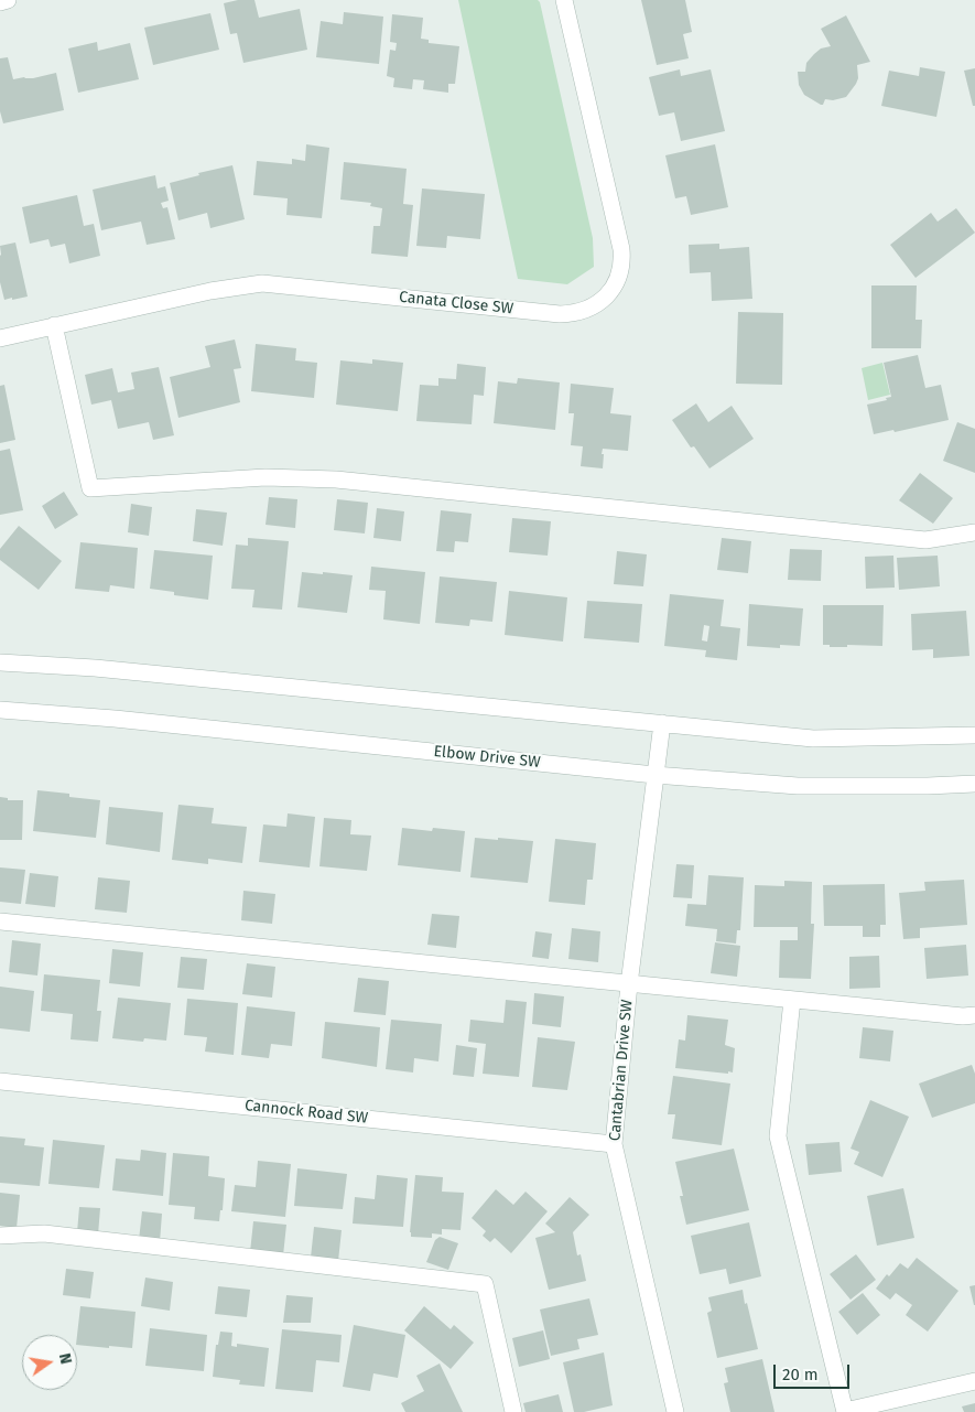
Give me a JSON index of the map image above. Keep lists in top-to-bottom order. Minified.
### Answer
{"streets":{"street":["Canata Close SW","Elbow Drive SW","Cantabrian Drive SW","Cannock Road SW"]},"crossings":[["Elbow Drive SW","Cantabrian Drive SW"],["Cantabrian Drive SW","Cannock Road SW"]],"scale_bar":"20 m","north":"right"}
